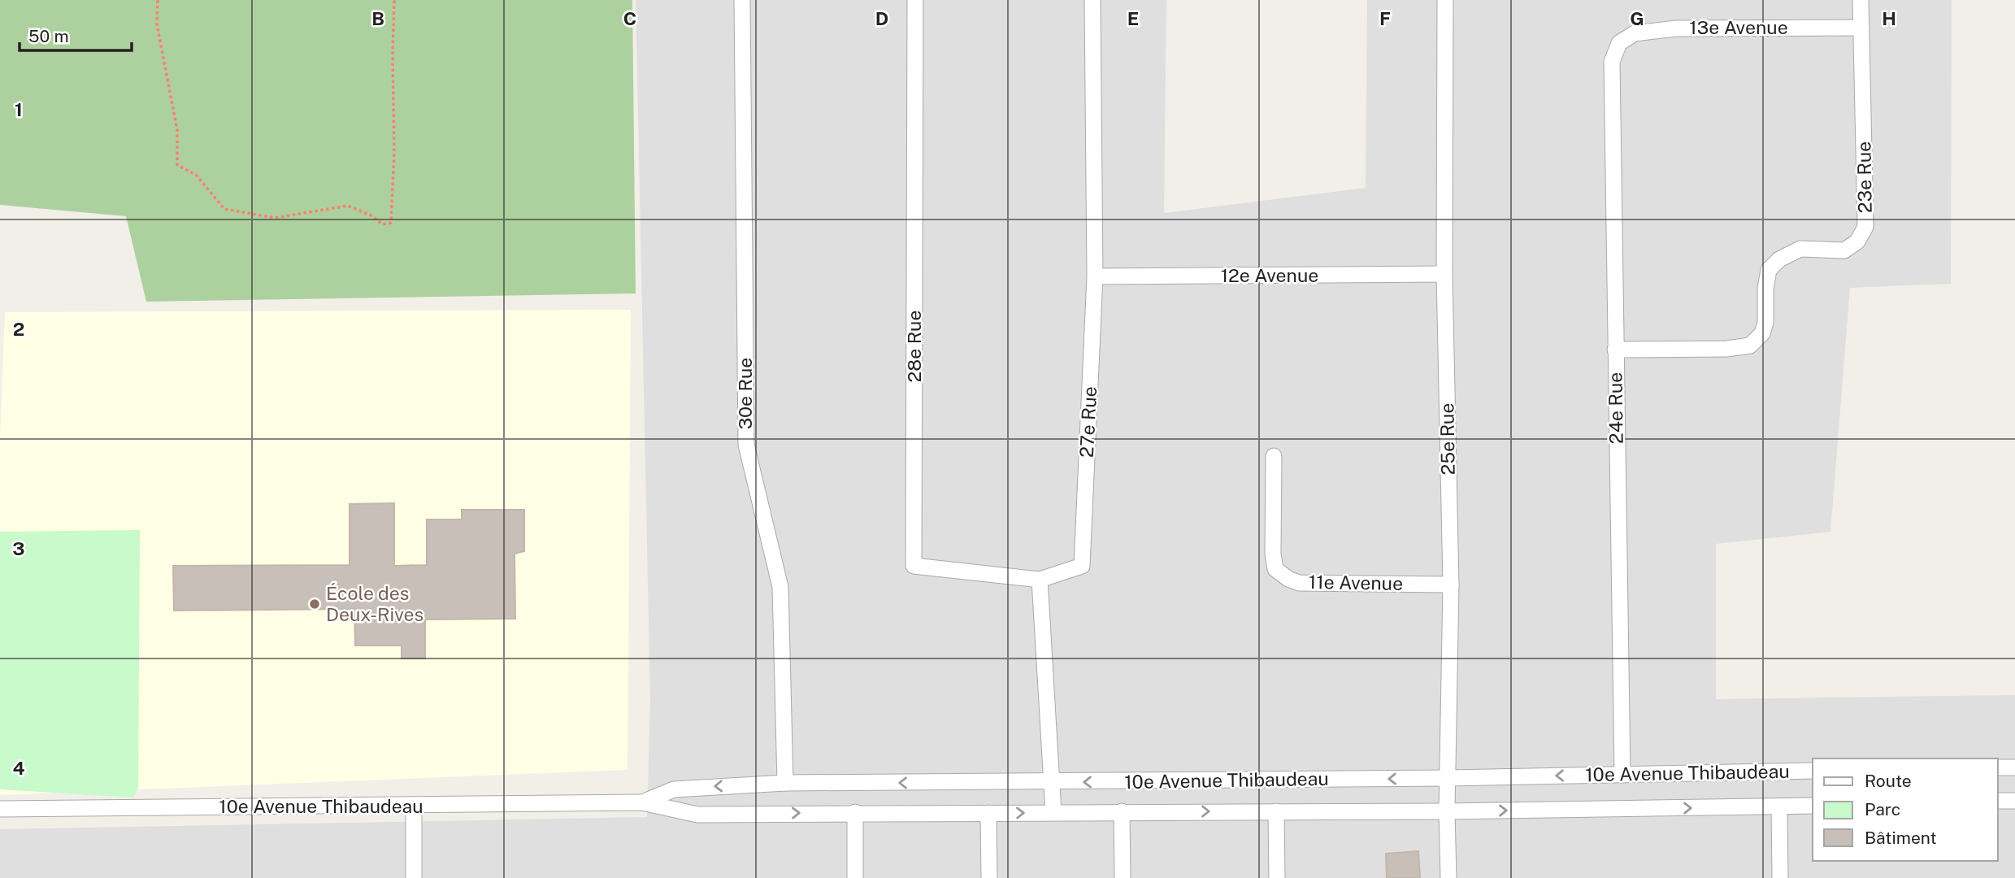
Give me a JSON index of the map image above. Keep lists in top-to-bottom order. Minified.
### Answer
{"streets":{"street":["13e Avenue","23e Rue","12e Avenue","28e Rue","30e Rue","24e Rue","27e Rue","25e Rue","11e Avenue","10e Avenue Thibaudeau"]},"crossings":[["13e Avenue","23e Rue"],["13e Avenue","24e Rue"],["23e Rue","24e Rue"],["12e Avenue","27e Rue"],["12e Avenue","25e Rue"],["28e Rue","27e Rue"],["30e Rue","10e Avenue Thibaudeau"],["24e Rue","10e Avenue Thibaudeau"],["25e Rue","11e Avenue"],["25e Rue","10e Avenue Thibaudeau"]],"places":["École des Deux-Rives"],"legend":["Route","Parc","Bâtiment"],"scale_bar":"50 m","grid":{"columns":["B","C","D","E","F","G","H"],"rows":["1","2","3","4"]}}
